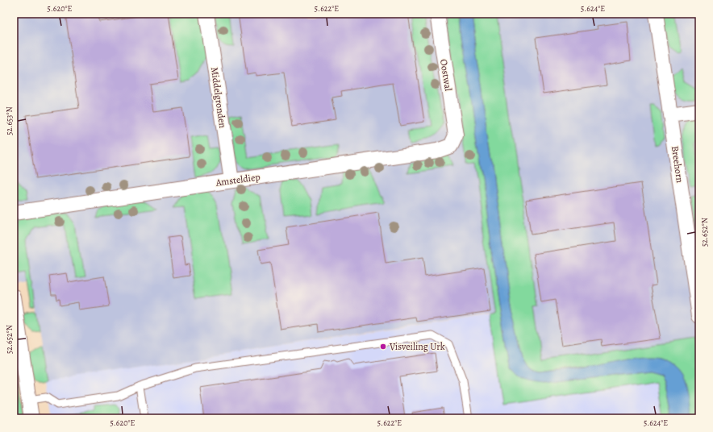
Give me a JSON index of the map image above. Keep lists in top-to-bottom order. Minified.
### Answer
{"streets":{"street":["Oostwal","Middelgronden","Breehorn","Amsteldiep"]},"crossings":[["Oostwal","Amsteldiep"],["Middelgronden","Amsteldiep"]],"places":["Visveiling Urk"],"coordinates":["5.620°E","5.622°E","5.624°E","52.653°N","52.652°N"]}
